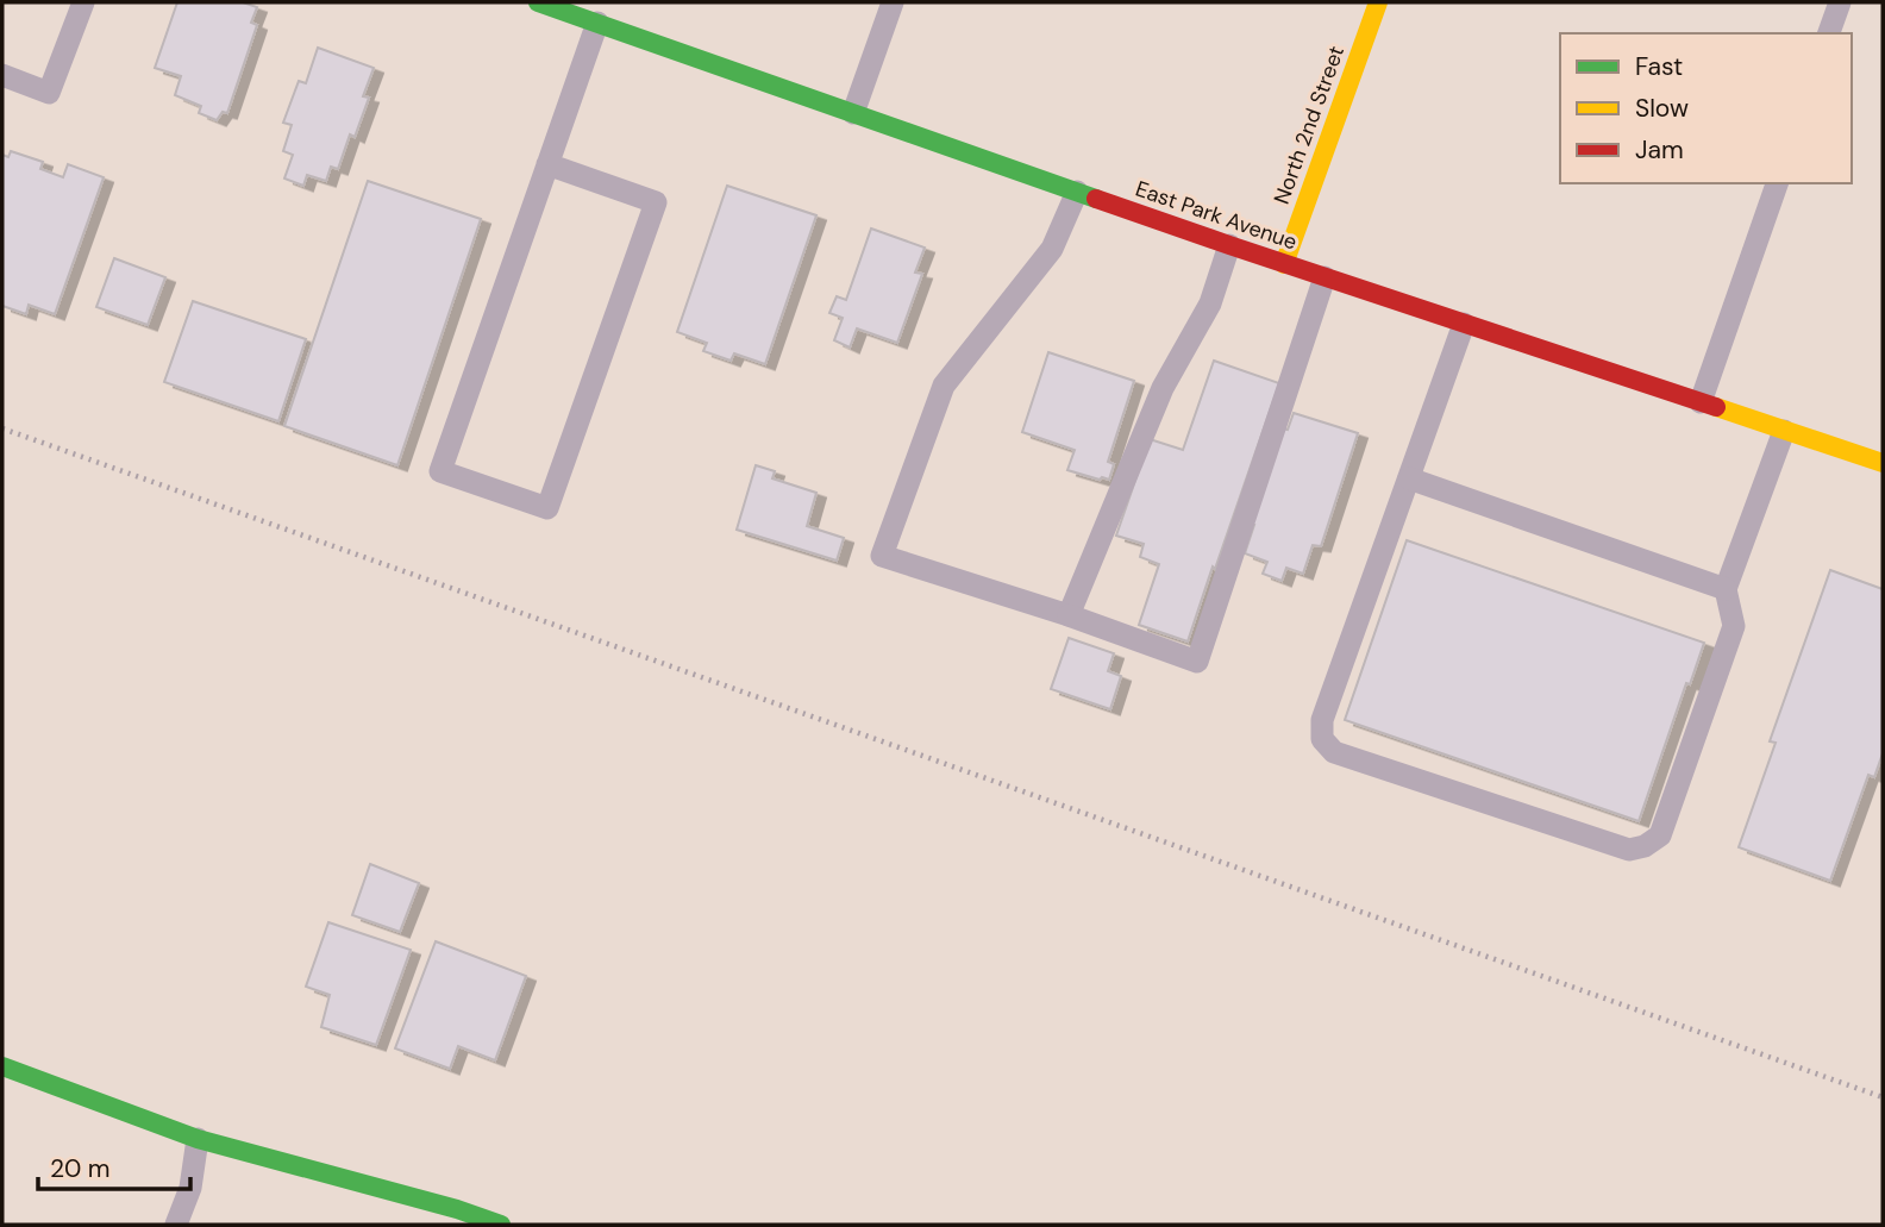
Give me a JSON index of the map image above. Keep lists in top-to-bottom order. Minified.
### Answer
{"streets":{"main road":["North 2nd Street","East Park Avenue"]},"crossings":[["North 2nd Street","East Park Avenue"]],"legend":["Fast","Slow","Jam"],"scale_bar":"20 m"}
